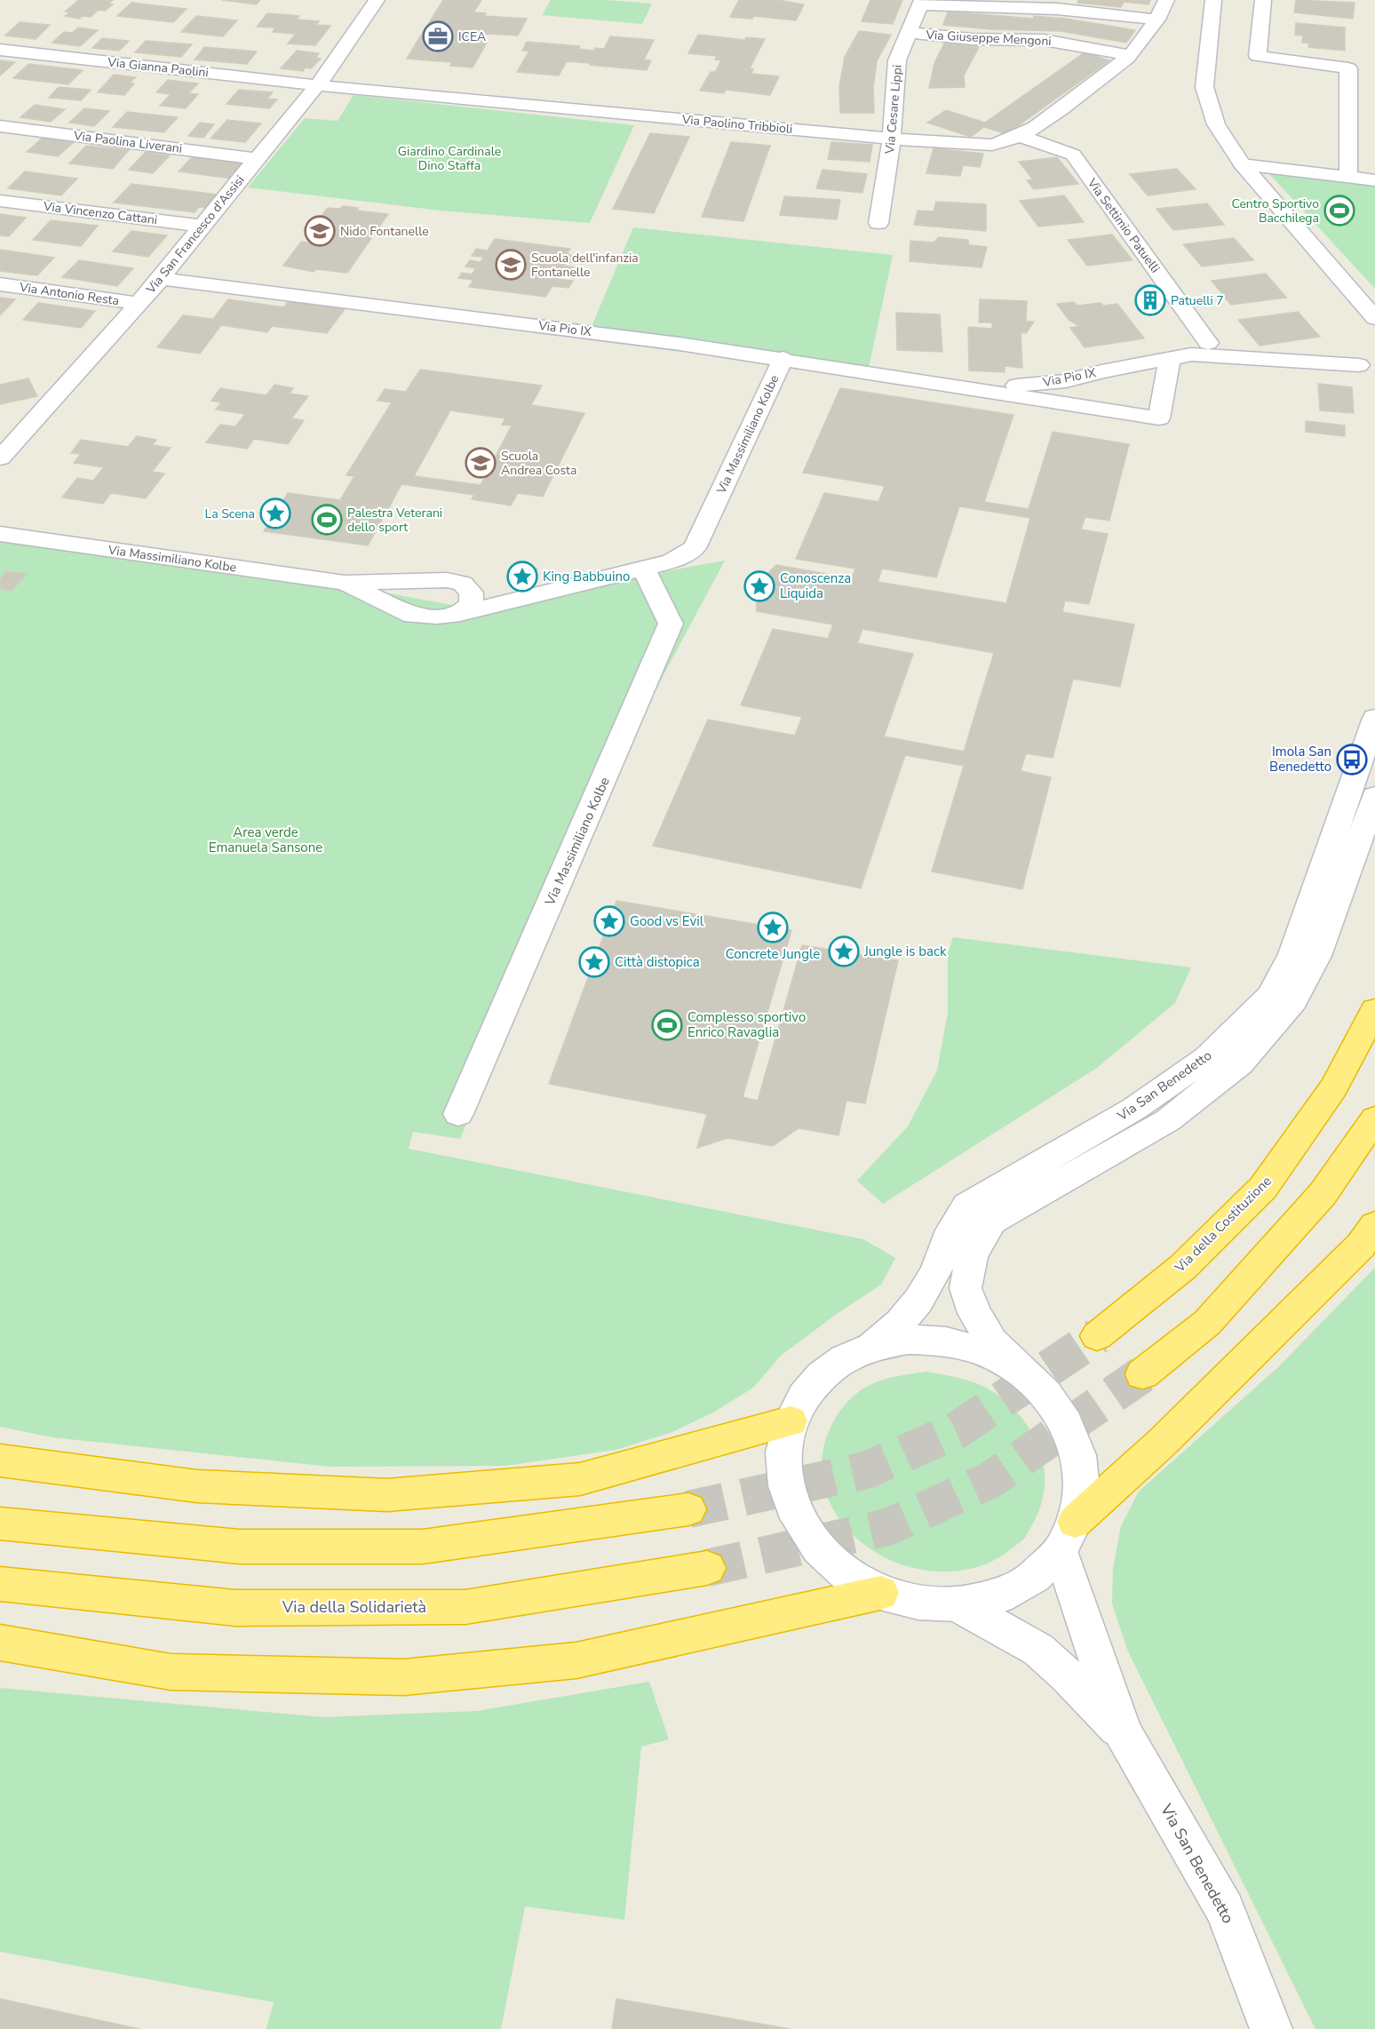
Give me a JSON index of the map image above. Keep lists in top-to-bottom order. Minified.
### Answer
{"streets":{"highway":["Via della Costituzione","Via della Solidarietà"],"street":["Via Giuseppe Mengoni","Via Gianna Paolini","Via Cesare Lippi","Via Paolino Tribbioli","Via Paolina Liverani","Via Vincenzo Cattani","Via Settimio Patuelli","Via San Francesco d'Assisi","Via Antonio Resta","Via Pio IX","Via Massimiliano Kolbe","Via San Benedetto"]},"crossings":[["Via Giuseppe Mengoni","Via Cesare Lippi"],["Via Giuseppe Mengoni","Via Paolino Tribbioli"],["Via Gianna Paolini","Via Paolino Tribbioli"],["Via Gianna Paolini","Via San Francesco d'Assisi"],["Via Cesare Lippi","Via Paolino Tribbioli"],["Via Paolino Tribbioli","Via Settimio Patuelli"],["Via Paolino Tribbioli","Via San Francesco d'Assisi"],["Via Paolina Liverani","Via San Francesco d'Assisi"],["Via Vincenzo Cattani","Via San Francesco d'Assisi"],["Via San Francesco d'Assisi","Via Antonio Resta"],["Via San Francesco d'Assisi","Via Pio IX"],["Via Pio IX","Via Massimiliano Kolbe"]],"parks":["Giardino Cardinale Dino Staffa","Area verde Emanuela Sansone"],"places":{"office":["ICEA"],"sports":["Centro Sportivo Bacchilega","Palestra Veterani dello sport","Complesso sportivo Enrico Ravaglia"],"school or university":["Nido Fontanelle","Scuola dell'infanzia Fontanelle","Scuola Andrea Costa"],"building":["Patuelli 7"],"place":["La Scena","King Babbuino","Conoscenza Liquida","Good vs Evil","Concrete Jungle","Jungle is back","Città distopica"],"bus stop":["Imola San Benedetto"]}}
